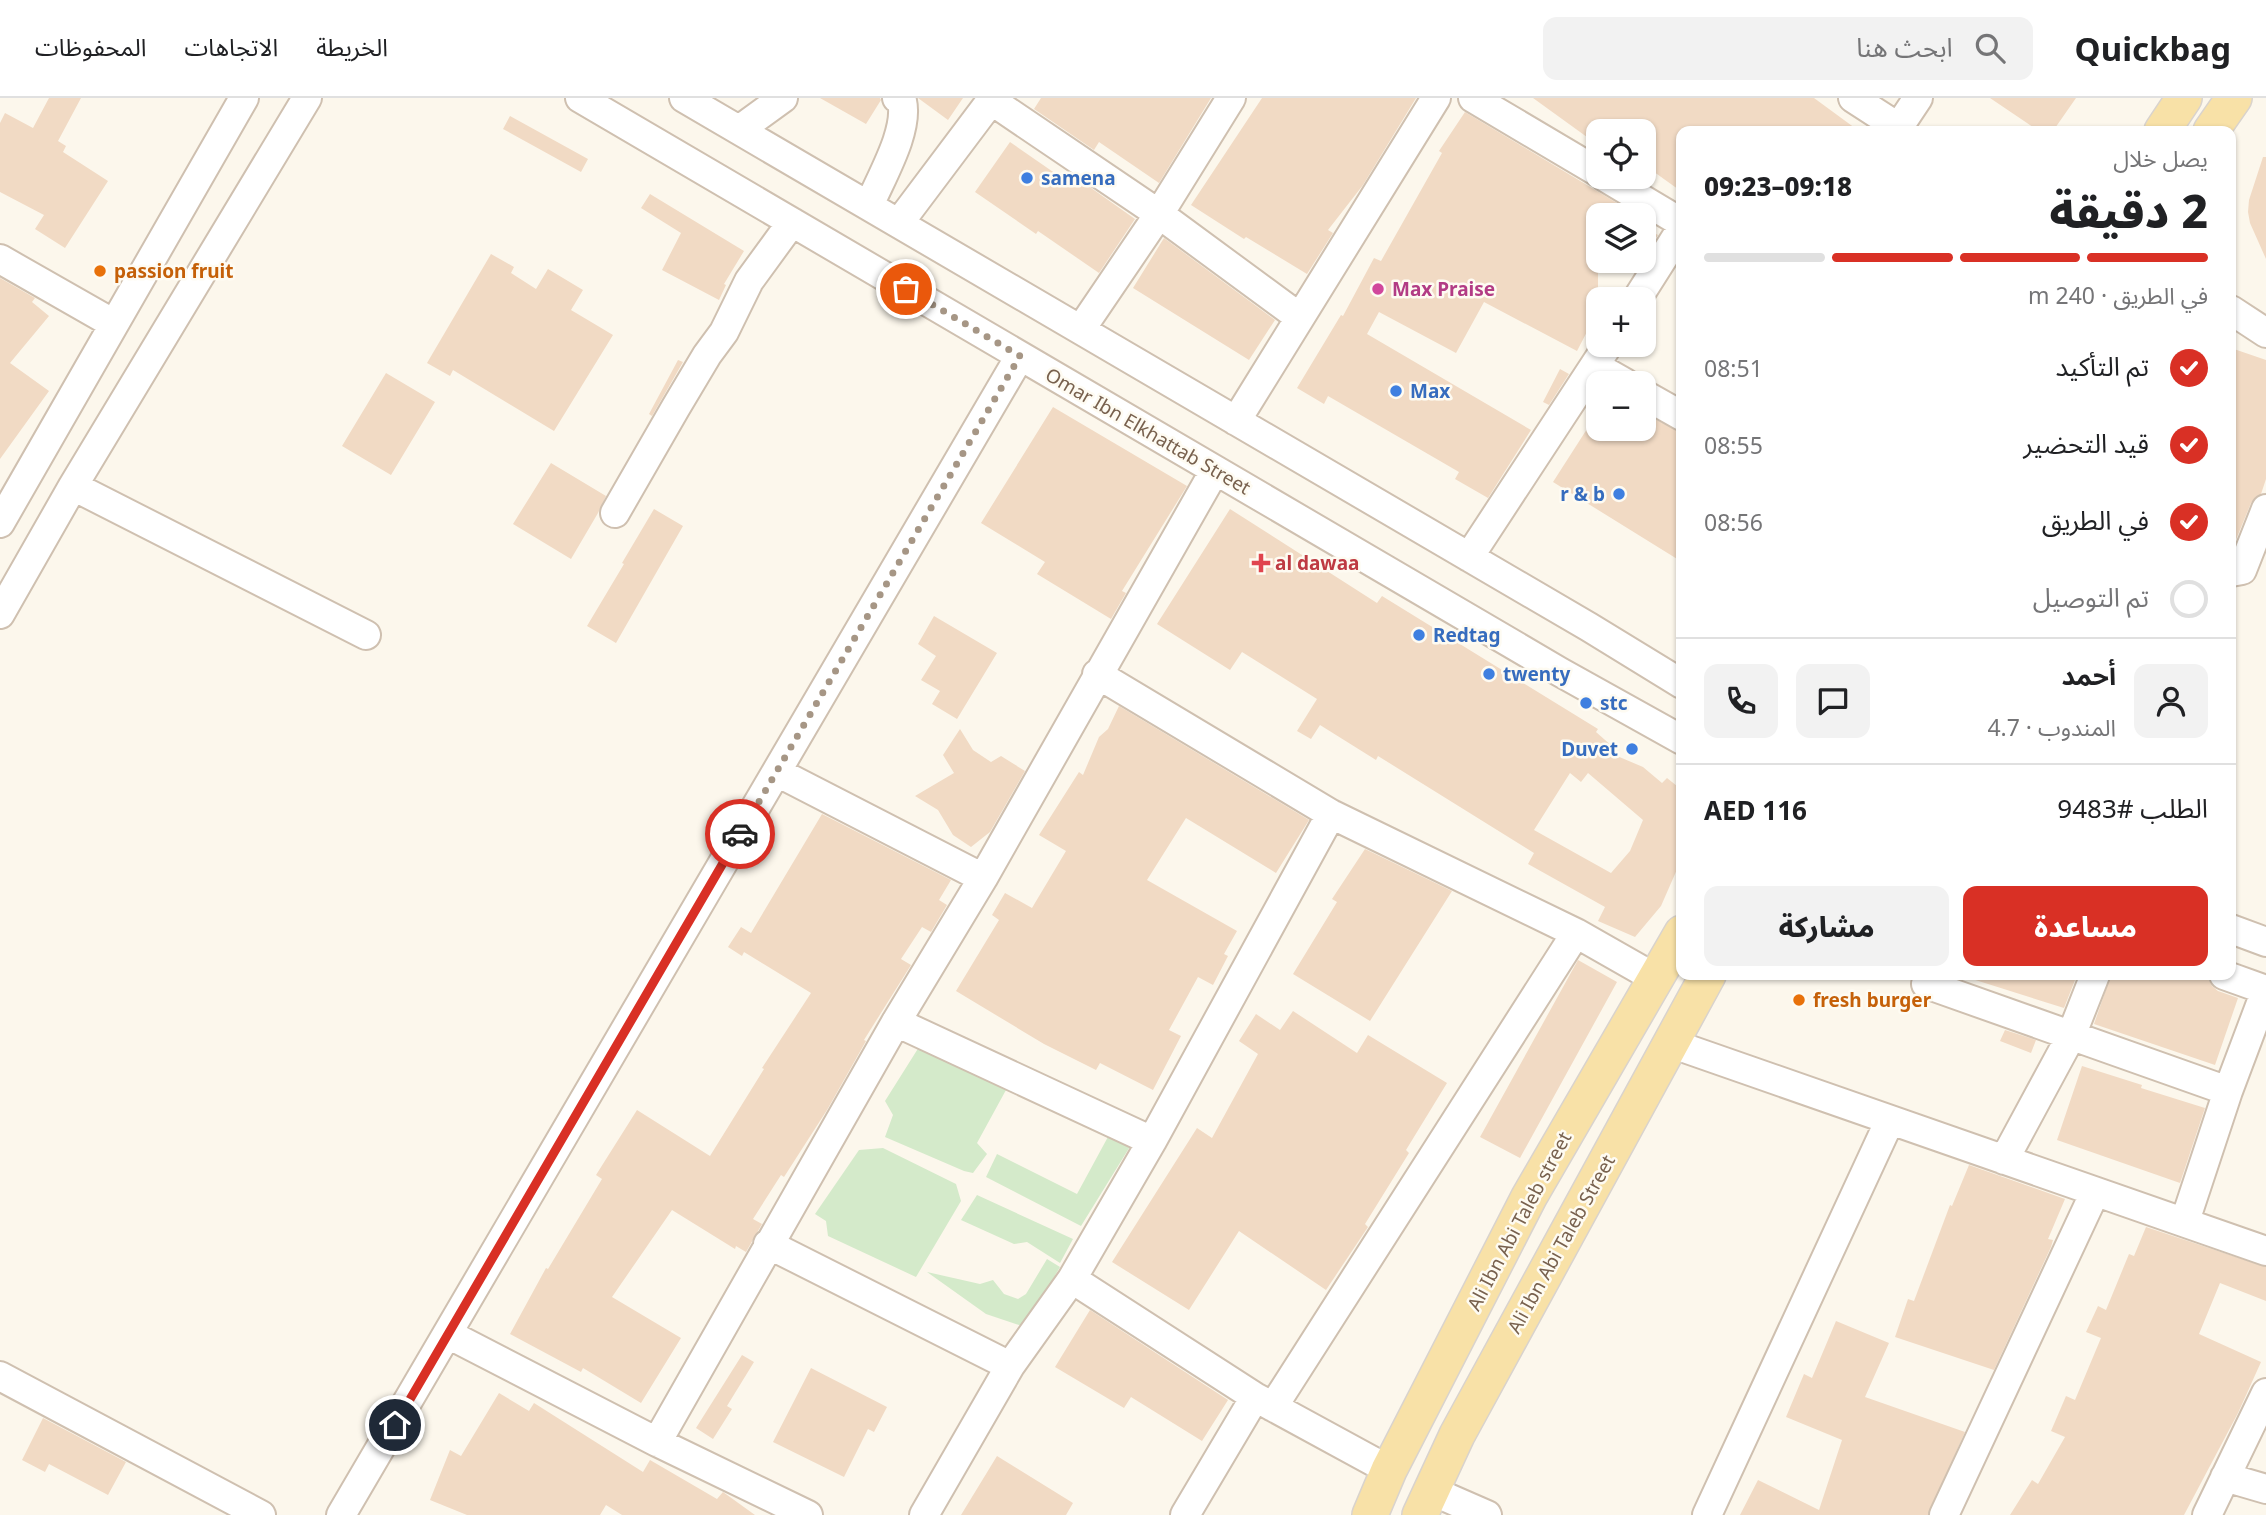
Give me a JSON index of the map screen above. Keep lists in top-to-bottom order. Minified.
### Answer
{"streets":{"main road":["Ali Ibn Abi Taleb street","Ali Ibn Abi Taleb Street"],"street":["Omar Ibn Elkhattab Street"]},"places":{"other":["samena","passion fruit","Max Praise","Max","r & b","Redtag","twenty","stc","Duvet","fresh burger"],"health":["al dawaa"]},"page":{"header":"Quickbag","search":"ابحث هنا","nav":["الخريطة","الاتجاهات","المحفوظات"],"map_buttons":["+","−"],"heading":["2 دقيقة","يصل خلال","09:18–09:23"],"panel":["أحمد","المندوب · 4.7","الطلب #9483","AED 116"],"bar":"في الطريق · 240 m","list":[["تم التأكيد","08:51"],["قيد التحضير","08:55"],["في الطريق","08:56"],"تم التوصيل"],"buttons":["مساعدة","مشاركة"]}}
